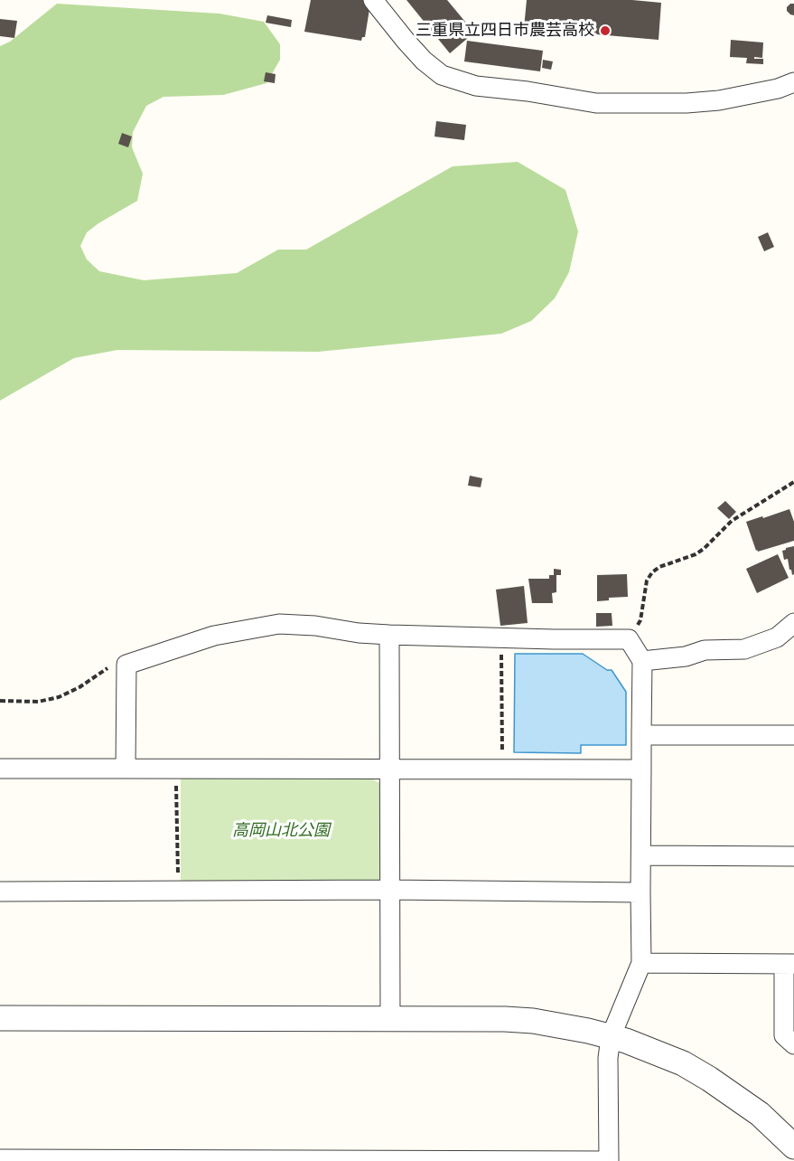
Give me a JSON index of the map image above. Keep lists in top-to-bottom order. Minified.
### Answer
{"parks":["高岡山北公園"],"places":["三重県立四日市農芸高校"]}
